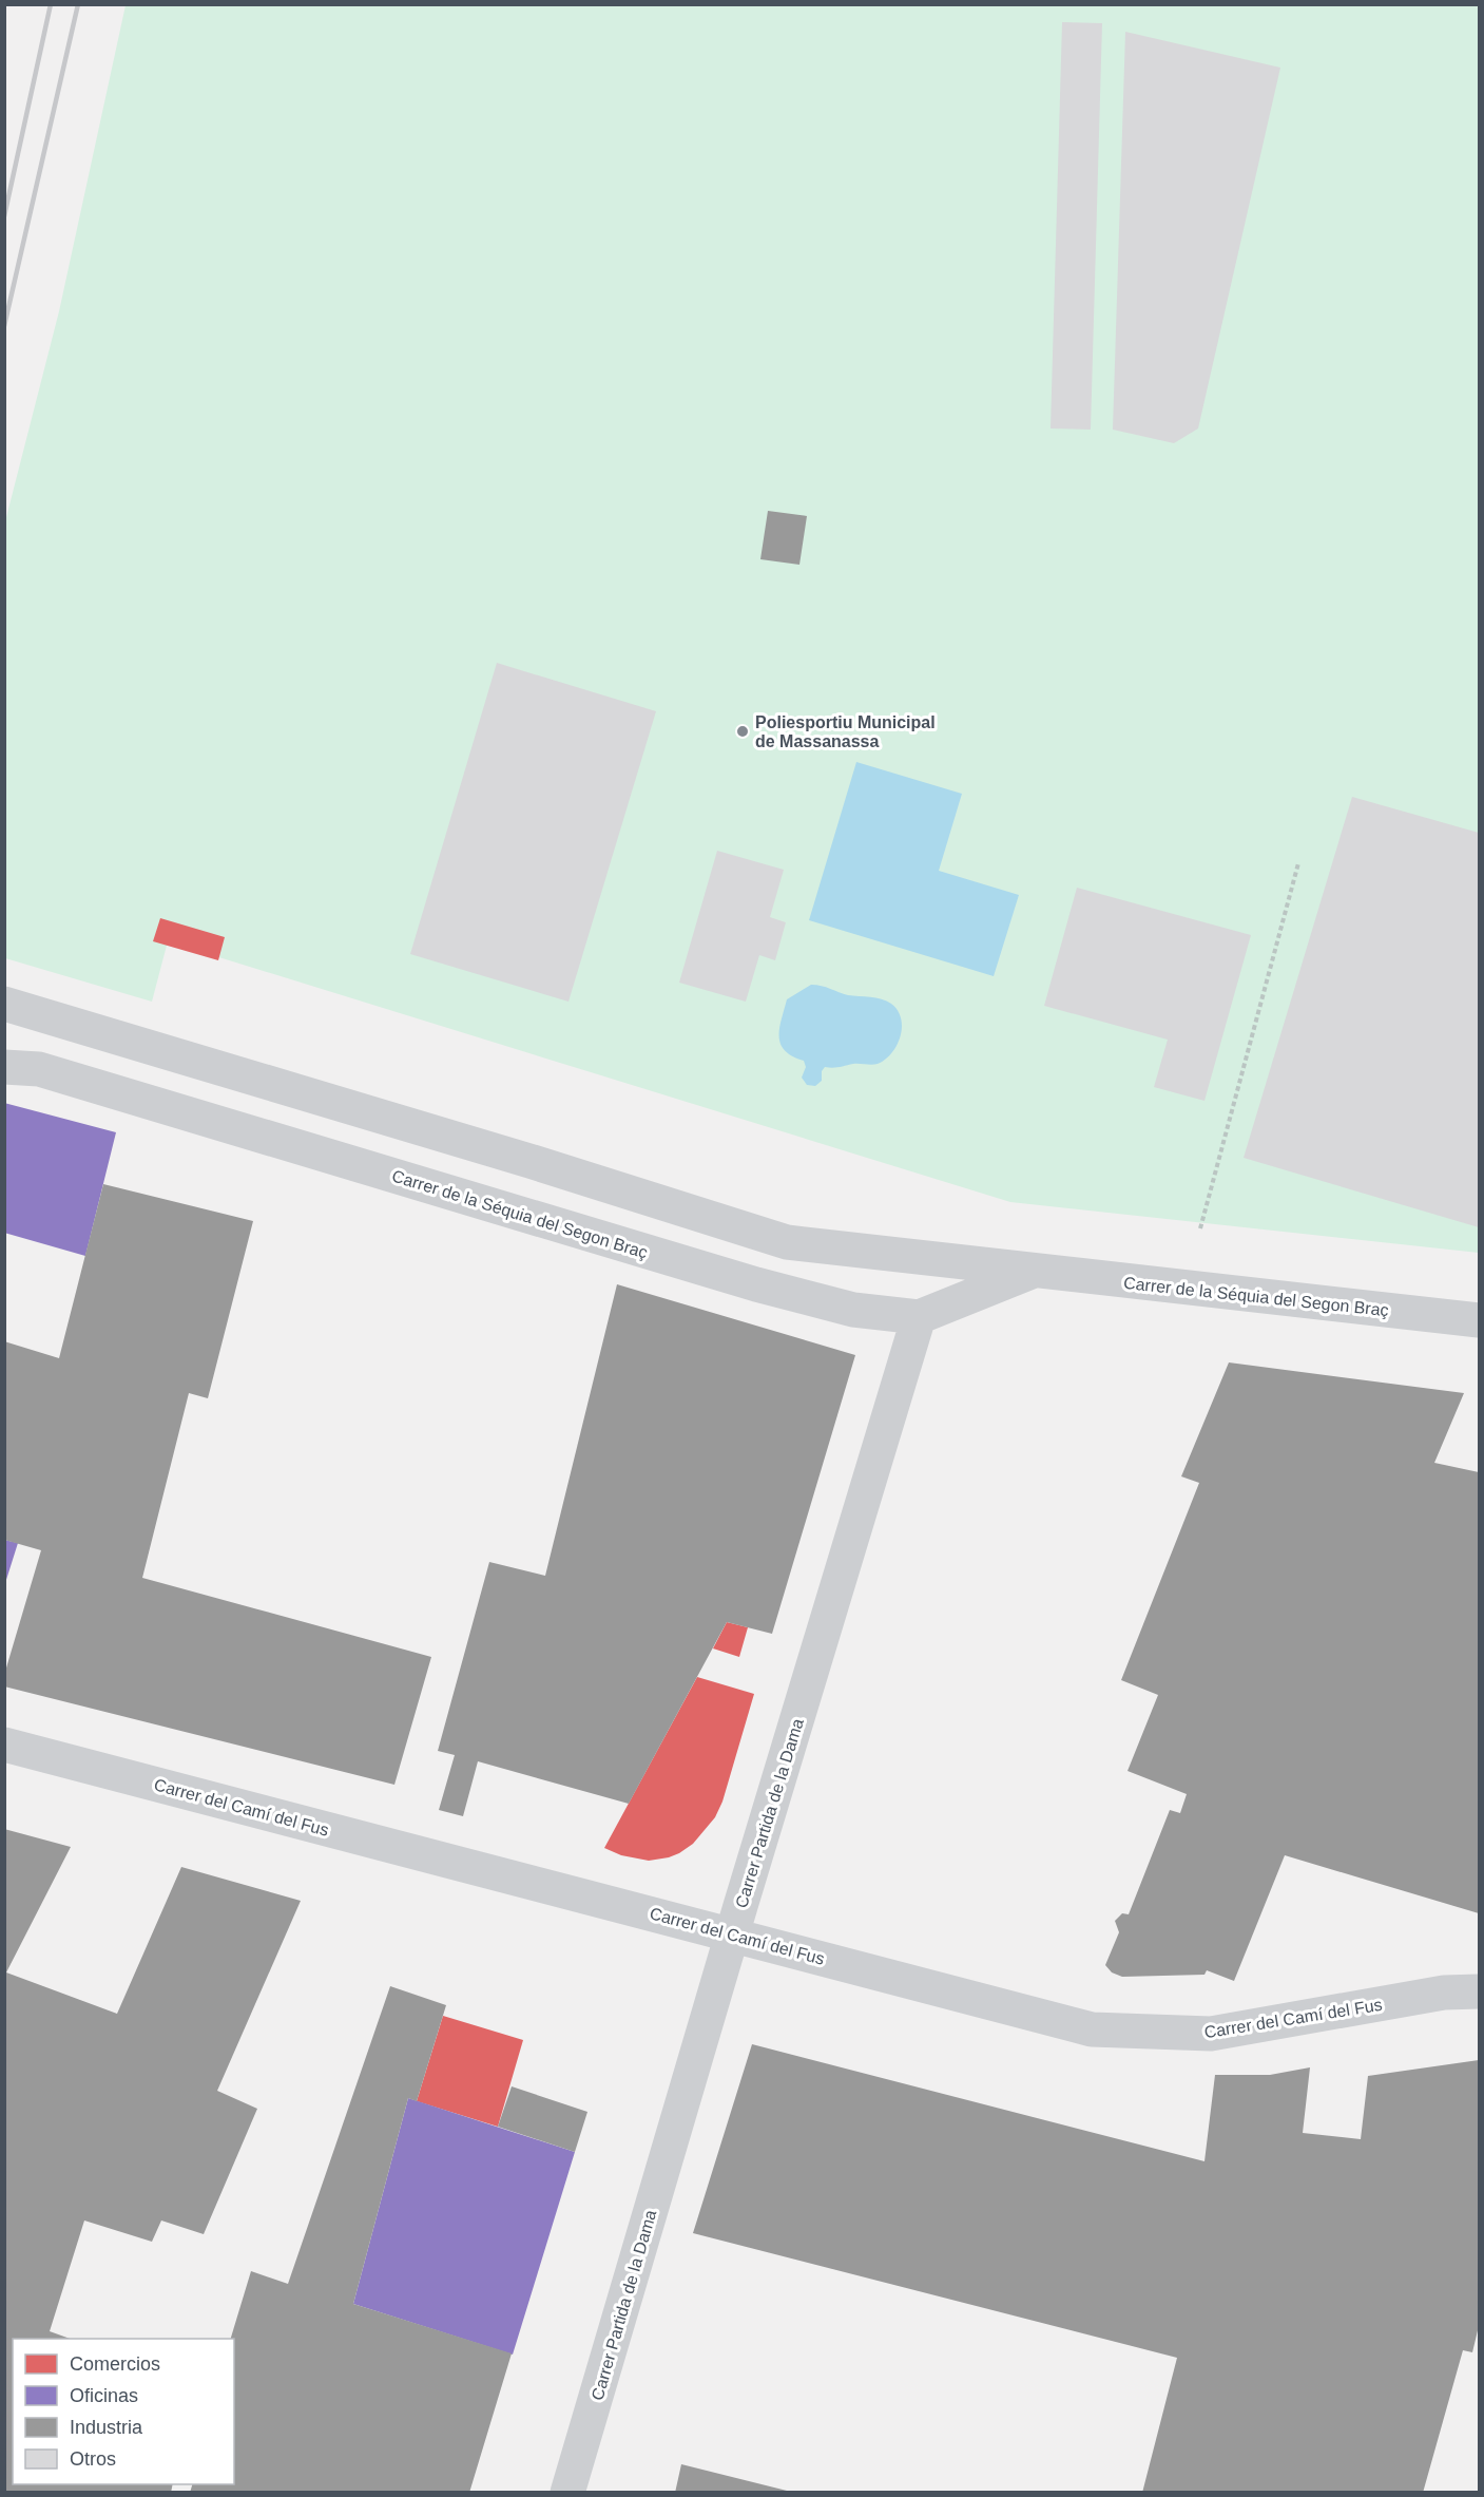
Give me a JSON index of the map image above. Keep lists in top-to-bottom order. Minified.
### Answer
{"streets":{"street":["Carrer de la Séquia del Segon Braç","Carrer del Camí del Fus","Carrer Partida de la Dama"]},"crossings":[["Carrer de la Séquia del Segon Braç","Carrer Partida de la Dama"],["Carrer del Camí del Fus","Carrer Partida de la Dama"]],"places":["Poliesportiu Municipal de Massanassa"],"legend":["Comercios","Oficinas","Industria","Otros"]}
